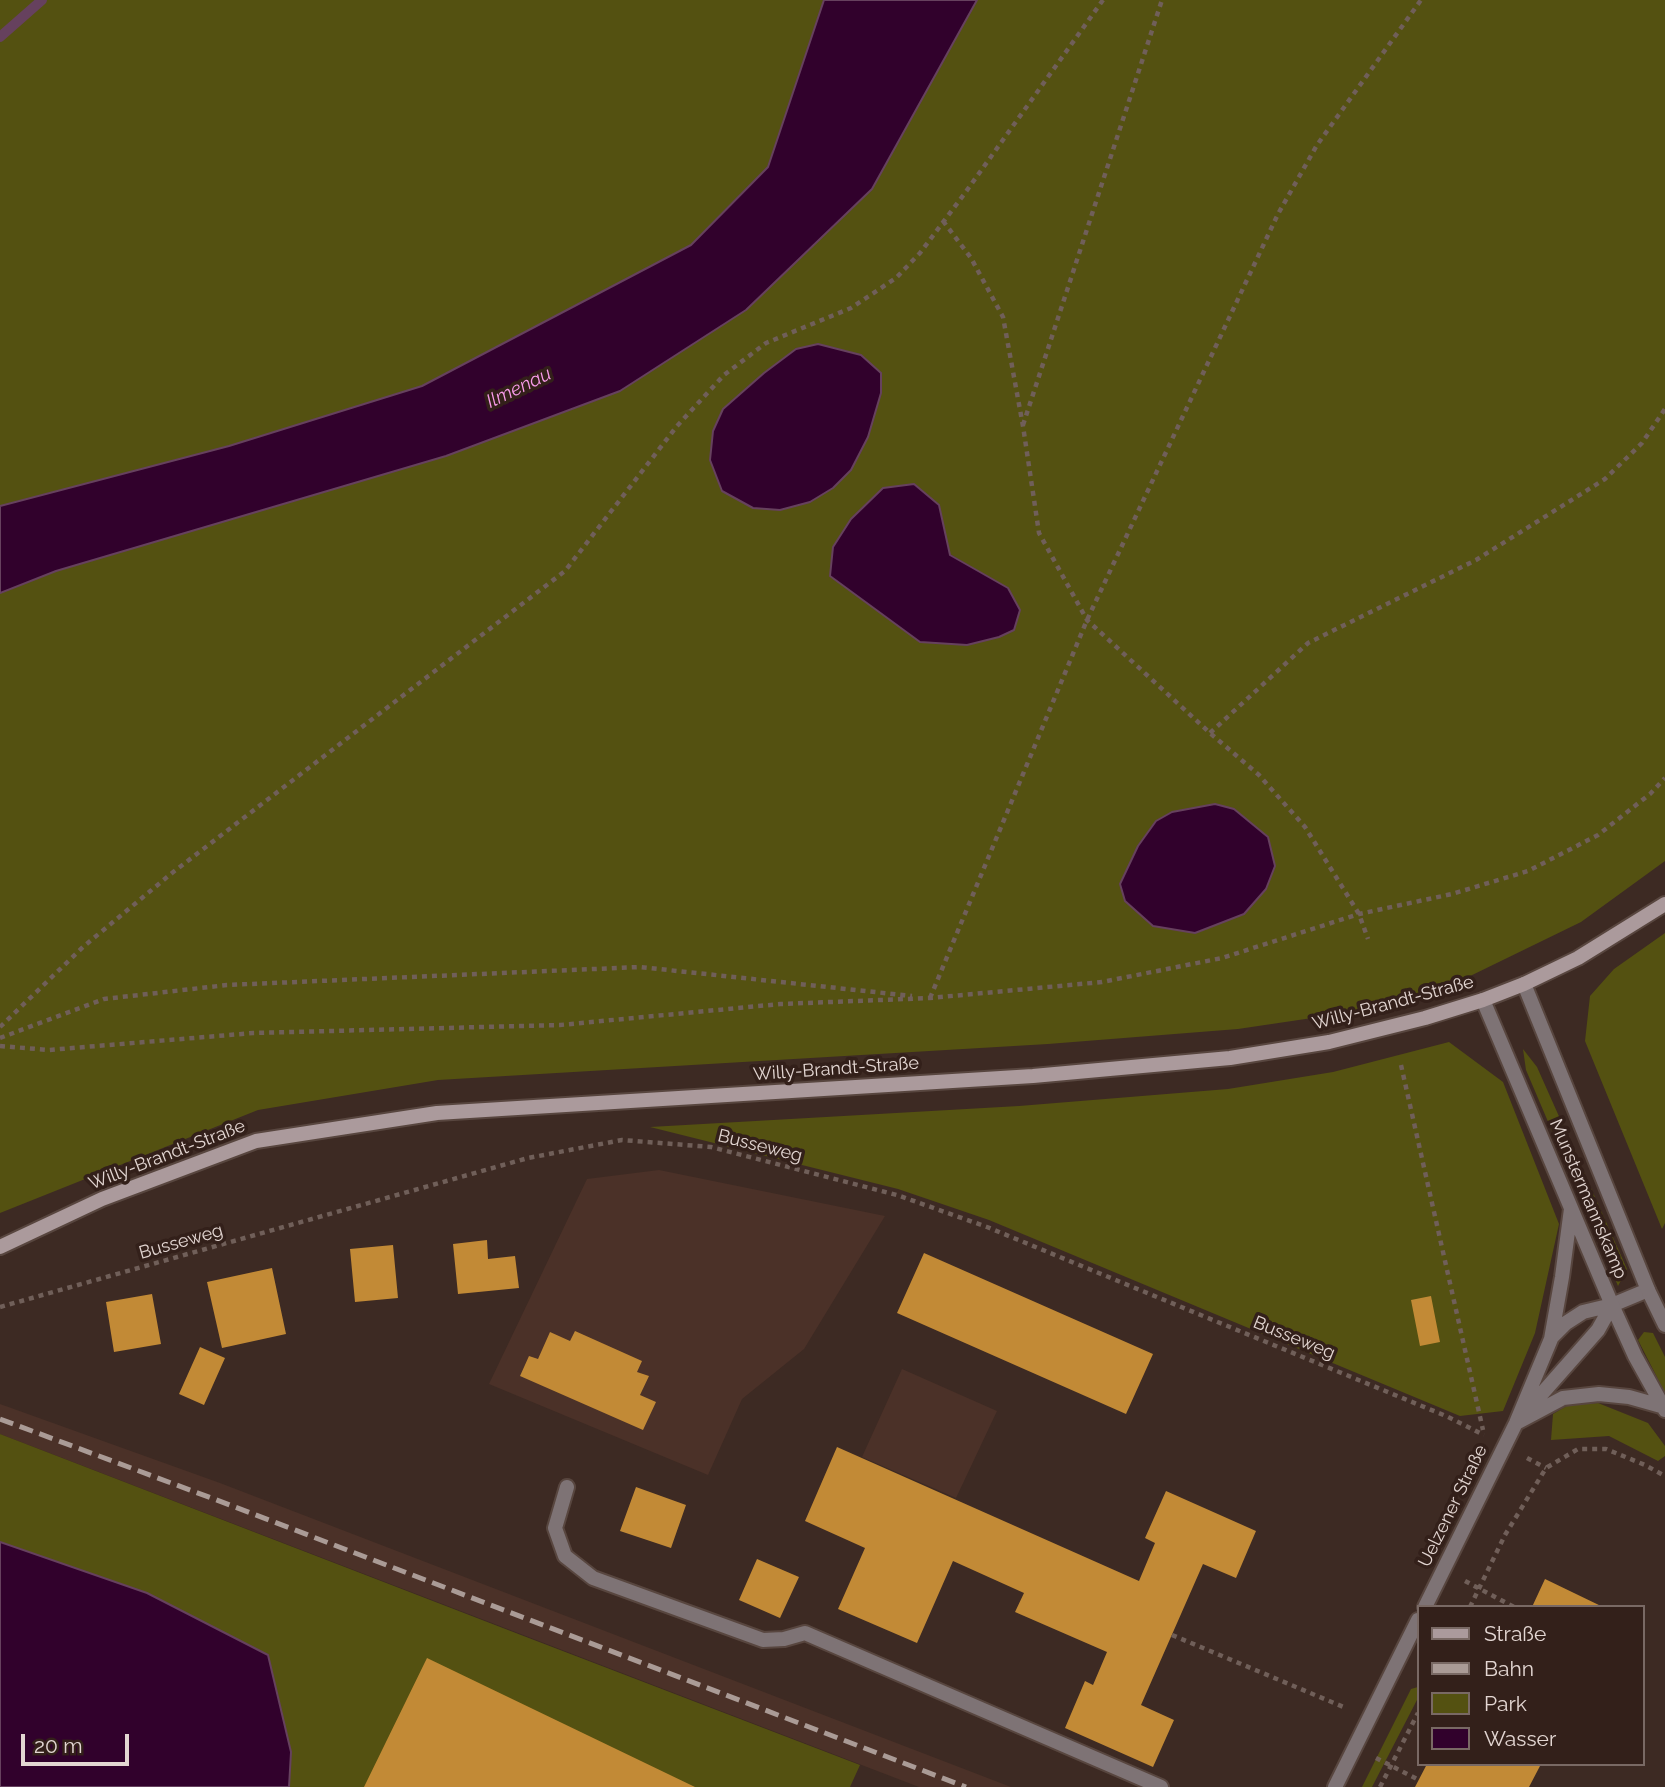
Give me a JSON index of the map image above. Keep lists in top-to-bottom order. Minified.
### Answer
{"streets":{"main road":["Willy-Brandt-Straße"],"street":["Munstermannskamp","Uelzener Straße"],"path":["Busseweg"]},"crossings":[["Willy-Brandt-Straße","Munstermannskamp"],["Busseweg","Uelzener Straße"],["Munstermannskamp","Uelzener Straße"]],"water":["Ilmenau"],"legend":["Straße","Bahn","Park","Wasser"],"scale_bar":"20 m"}
